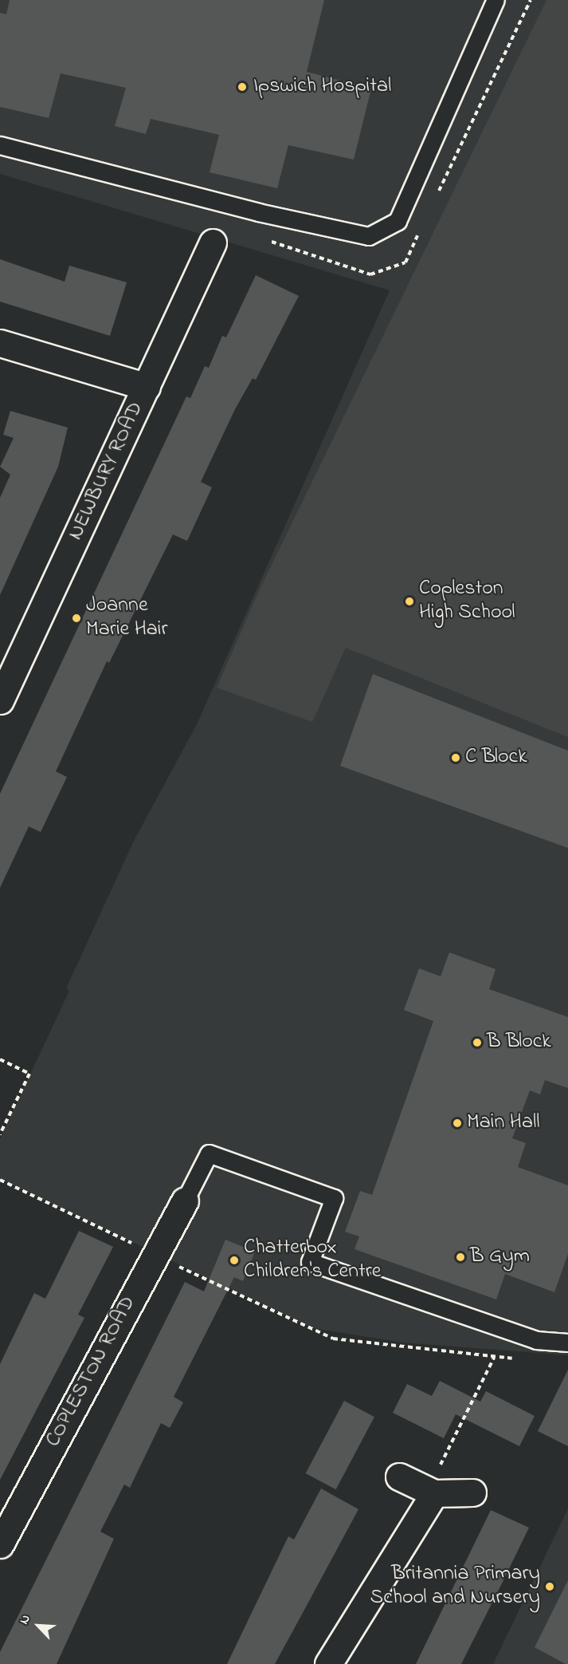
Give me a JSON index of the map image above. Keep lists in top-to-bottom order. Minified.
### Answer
{"streets":{"street":["NEWBURY ROAD","COPLESTON ROAD"]},"places":["Ipswich Hospital","Copleston High School","Joanne Marie Hair","C Block","B Block","Main Hall","B Gym","Chatterbox Children's Centre","Britannia Primary School and Nursery"],"north":"top left"}
